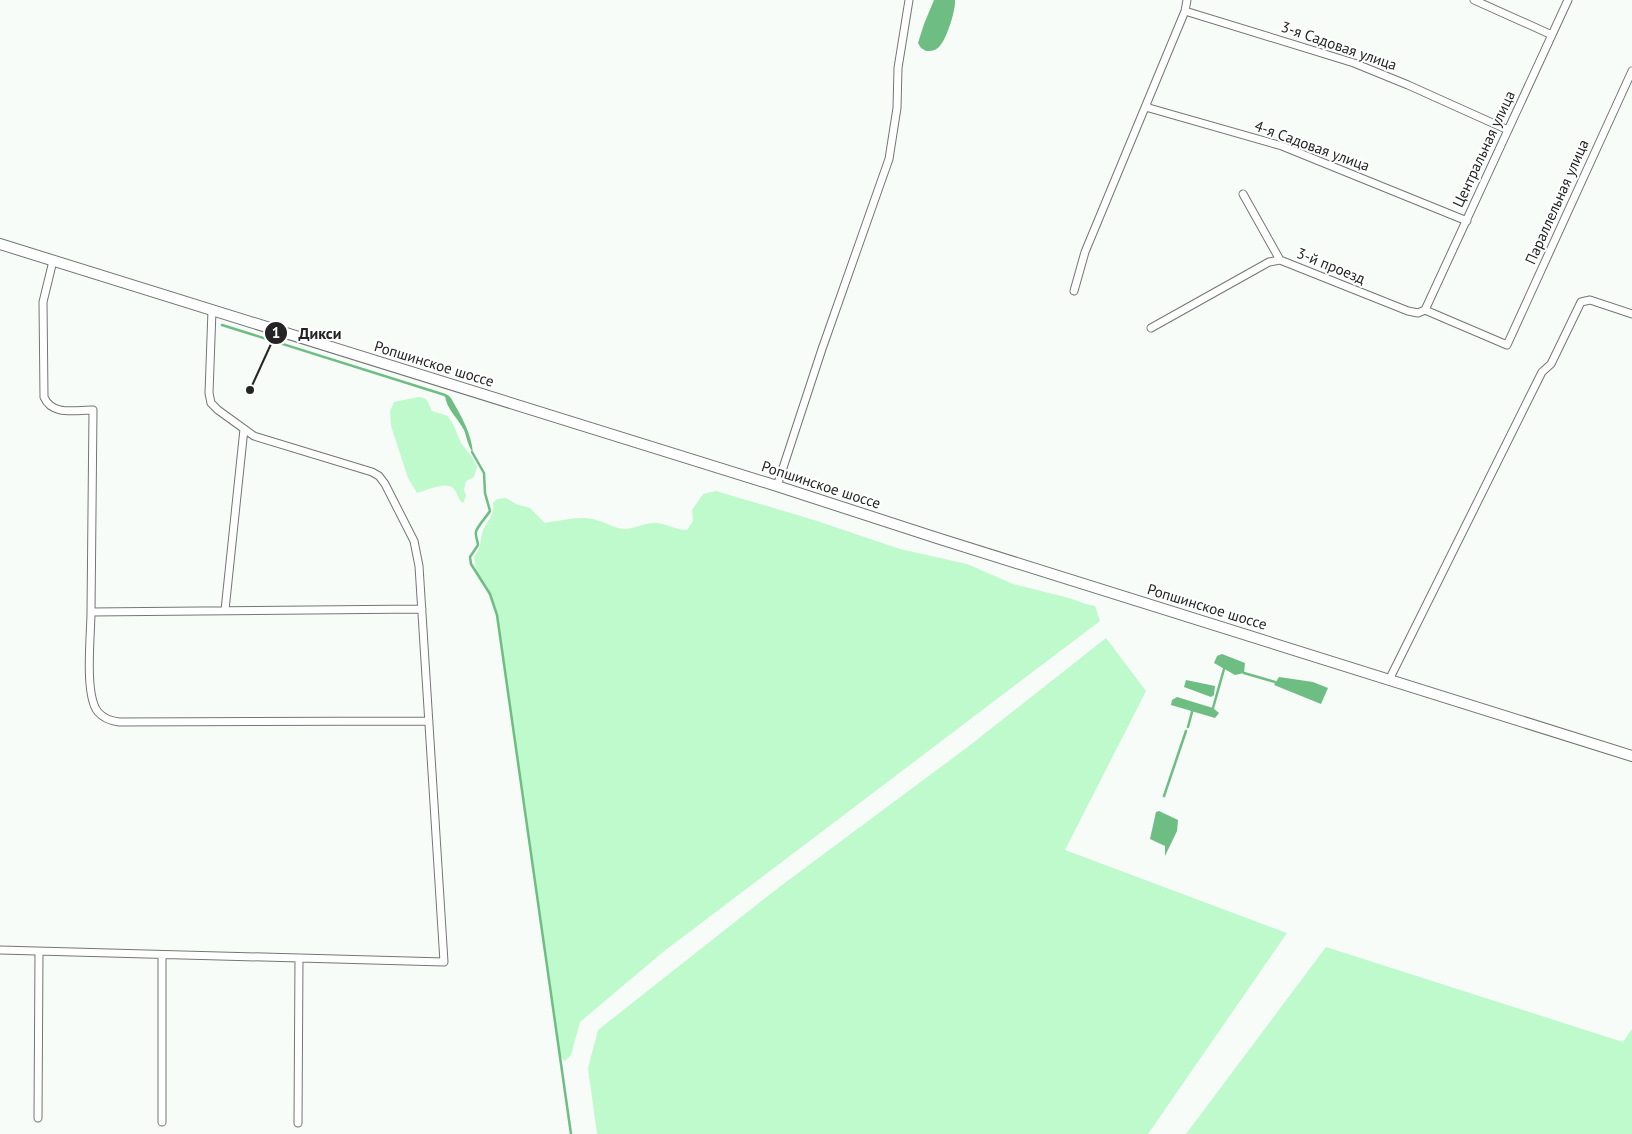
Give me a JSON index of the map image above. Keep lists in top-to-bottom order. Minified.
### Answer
{"streets":{"main road":["Ропшинское шоссе"],"street":["3-я Садовая улица","4-я Садовая улица","Центральная улица","Параллельная улица","3-й проезд"]},"crossings":[["3-я Садовая улица","Центральная улица"],["4-я Садовая улица","Центральная улица"],["Центральная улица","3-й проезд"],["Параллельная улица","3-й проезд"]],"places":["Дикси"]}
